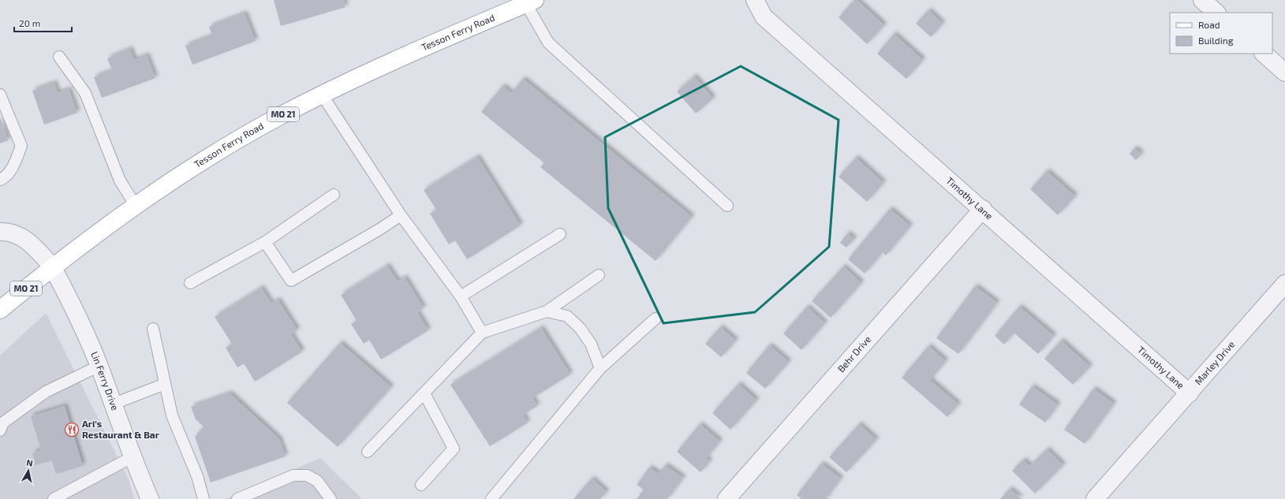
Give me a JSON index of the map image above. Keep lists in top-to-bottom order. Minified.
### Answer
{"streets":{"main road":["Tesson Ferry Road","MO 21"],"street":["Timothy Lane","Behr Drive","Marley Drive","Lin Ferry Drive"]},"crossings":[["Tesson Ferry Road","Lin Ferry Drive"],["Timothy Lane","Behr Drive"],["Timothy Lane","Marley Drive"]],"places":{"restaurant":["Ari’s Restaurant & Bar"]},"legend":["Road","Building"],"scale_bar":"20 m","north":"top"}
